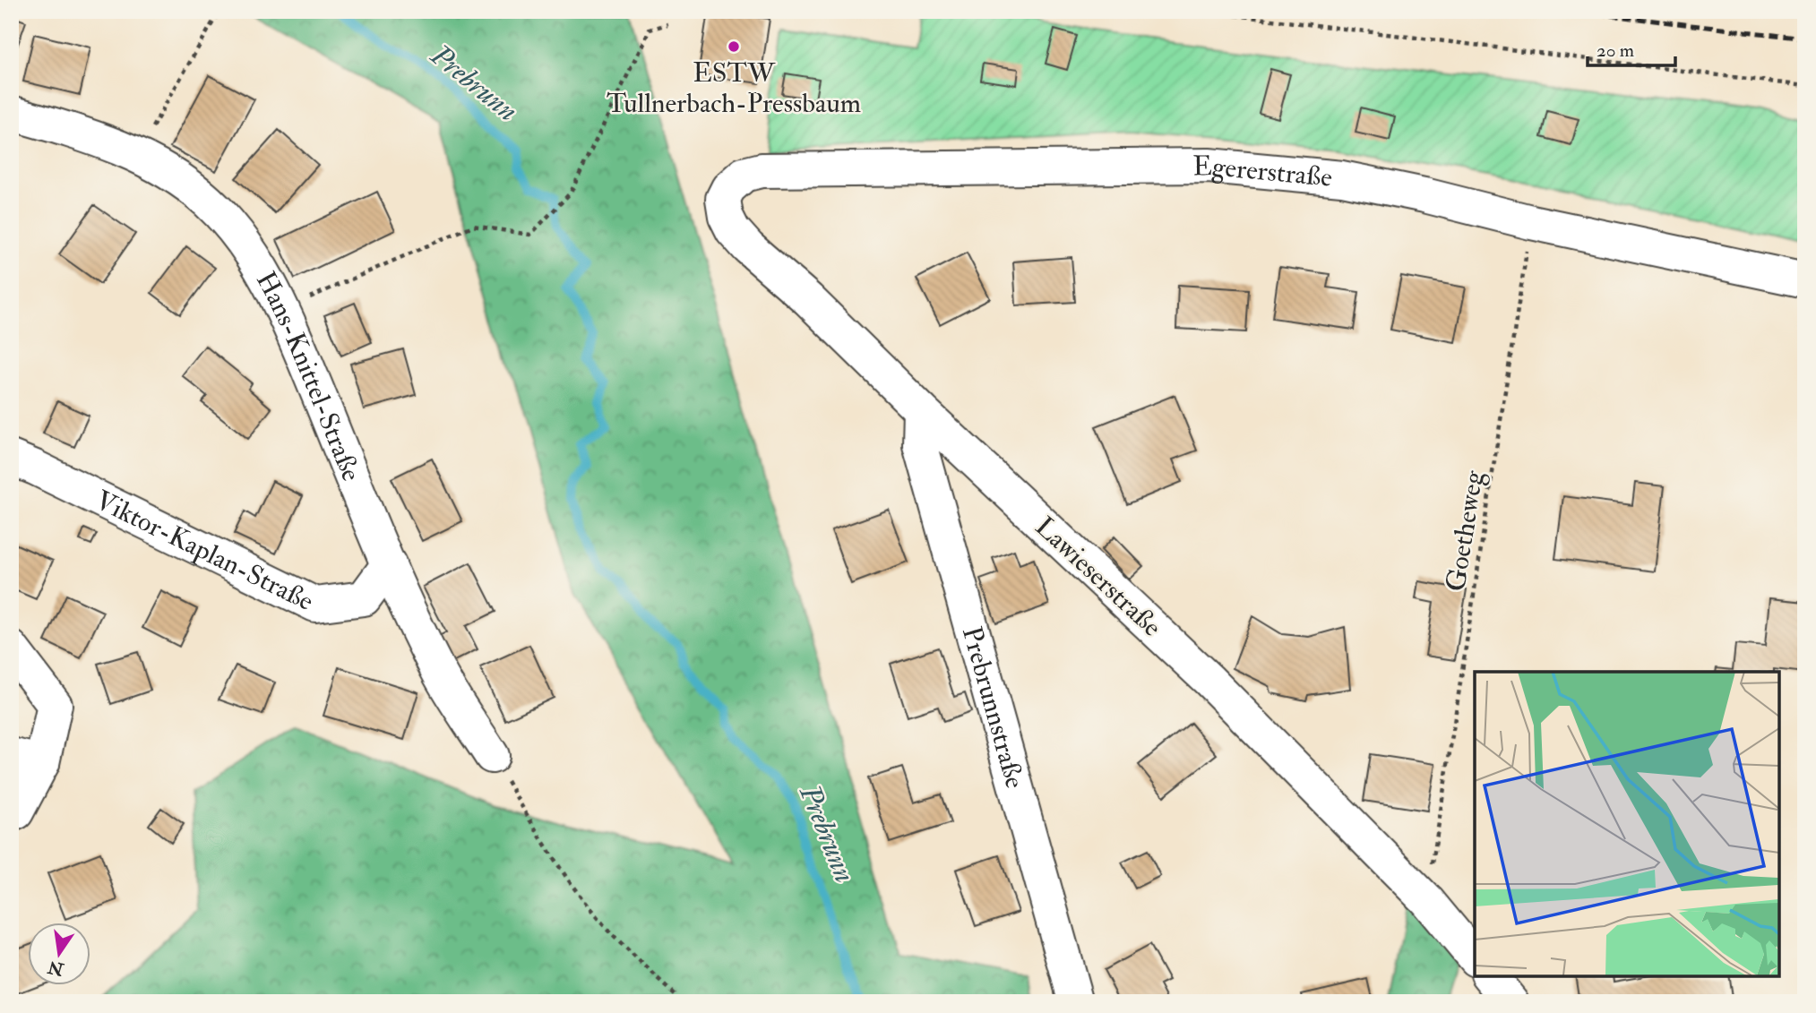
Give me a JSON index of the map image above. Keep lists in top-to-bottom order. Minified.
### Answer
{"streets":{"street":["Egererstraße","Hans-Knittel-Straße","Viktor-Kaplan-Straße","Lawieserstraße","Prebrunnstraße"],"path":["Goetheweg"]},"crossings":[["Egererstraße","Goetheweg"],["Egererstraße","Lawieserstraße"],["Hans-Knittel-Straße","Viktor-Kaplan-Straße"],["Goetheweg","Lawieserstraße"],["Lawieserstraße","Prebrunnstraße"]],"water":["Prebrunn"],"places":["ESTW Tullnerbach-Pressbaum"],"scale_bar":"20 m","north":"bottom"}
